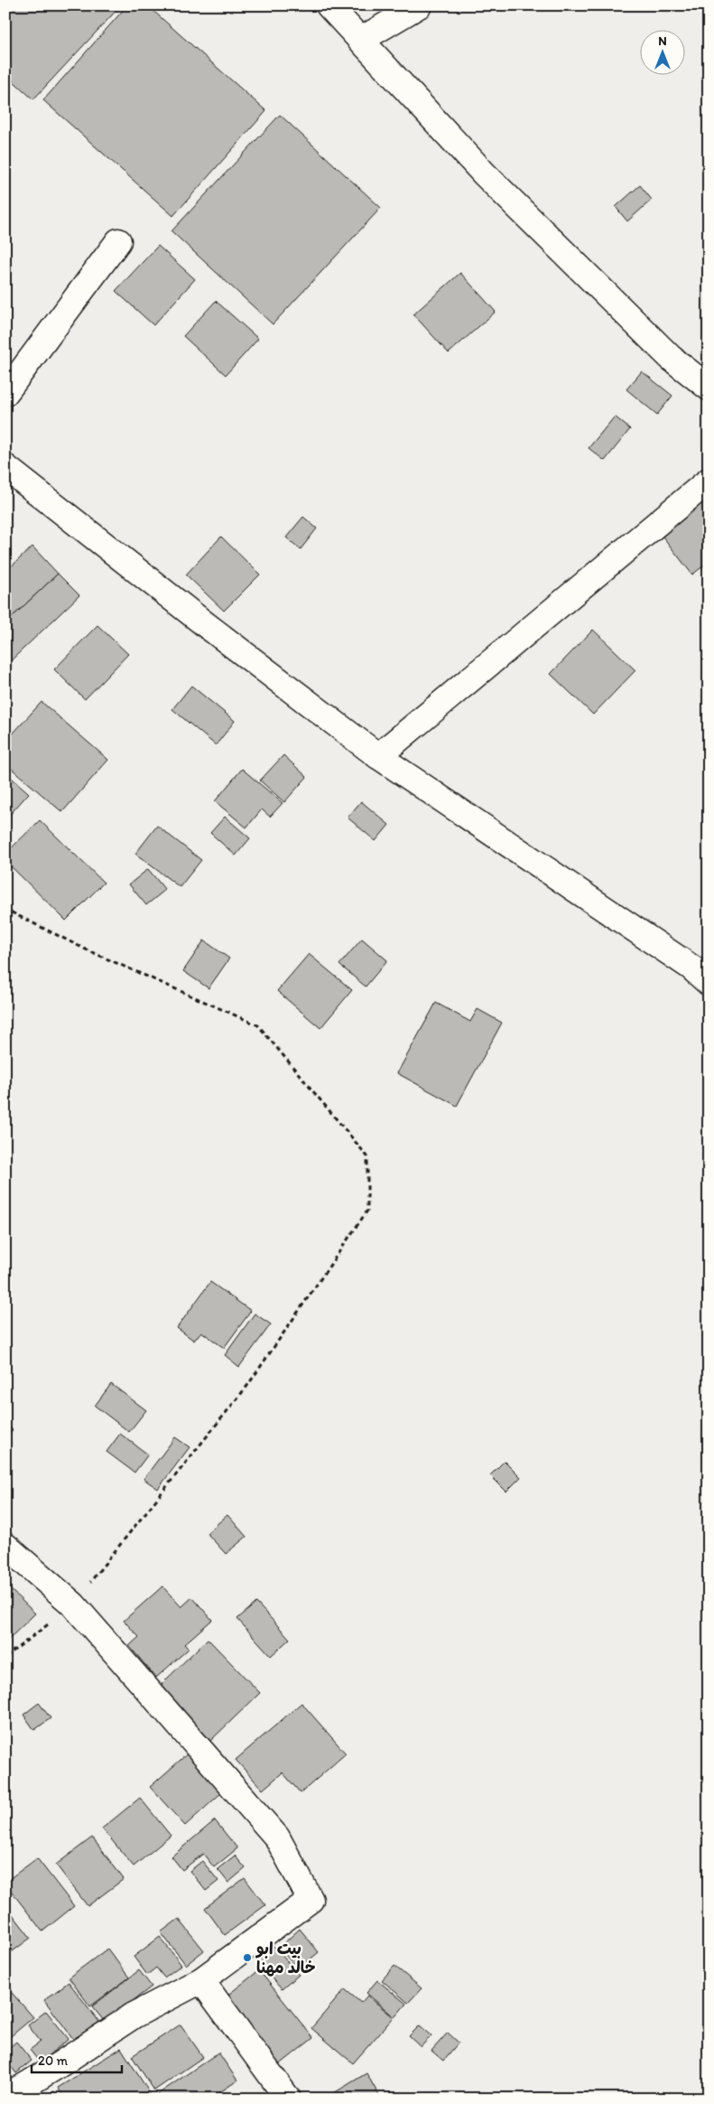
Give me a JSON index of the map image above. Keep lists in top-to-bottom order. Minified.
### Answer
{"places":["بيت ابو خالد مهنا"],"scale_bar":"20 m","north":"top"}
